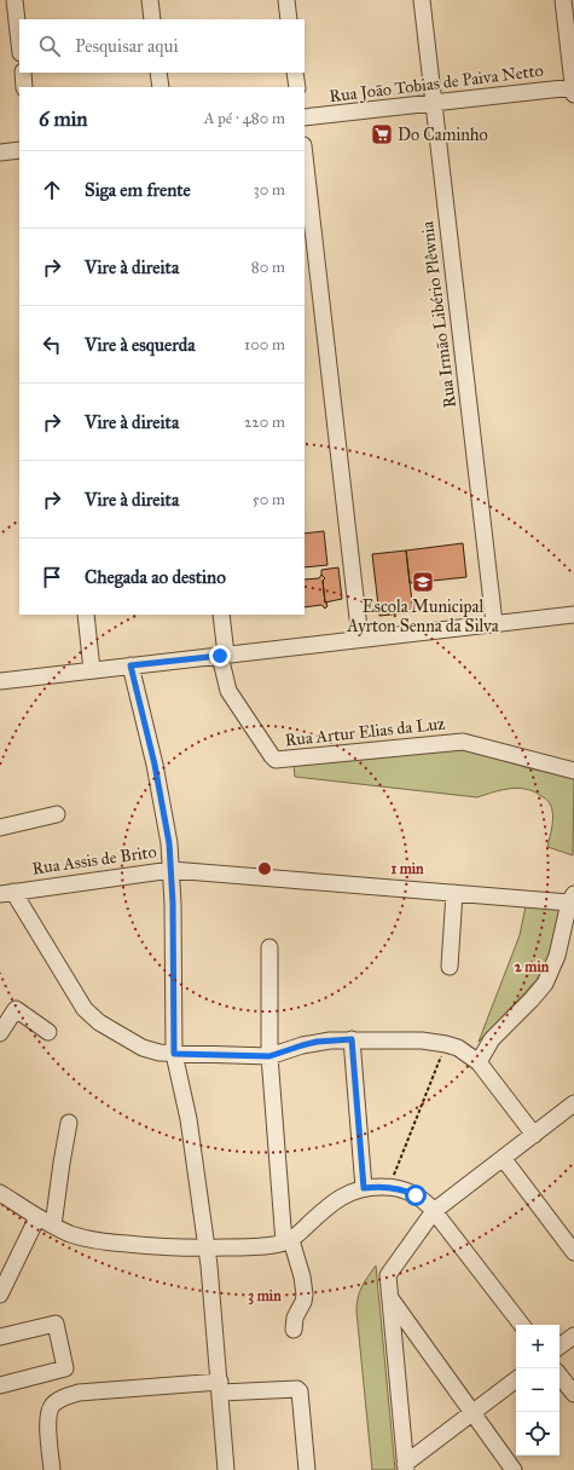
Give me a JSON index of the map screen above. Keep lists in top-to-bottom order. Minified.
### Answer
{"streets":{"street":["Rua João Tobias de Paiva Netto","Rua Irmão Libério Plêwnia","Rua Artur Elias da Luz","Rua Assis de Brito"]},"crossings":[["Rua João Tobias de Paiva Netto","Rua Irmão Libério Plêwnia"]],"places":{"supermarket":["Do Caminho"],"school or university":["Escola Municipal Ayrton Senna da Silva"]},"page":{"search":"Pesquisar aqui","heading":["6 min","A pé · 480 m"],"list":[["Siga em frente","30 m"],["Vire à direita","80 m"],["Vire à esquerda","100 m"],["Vire à direita","220 m"],["Vire à direita","50 m"],"Chegada ao destino"],"map_buttons":["+","−"]},"rings":["1 min","2 min","3 min"]}
